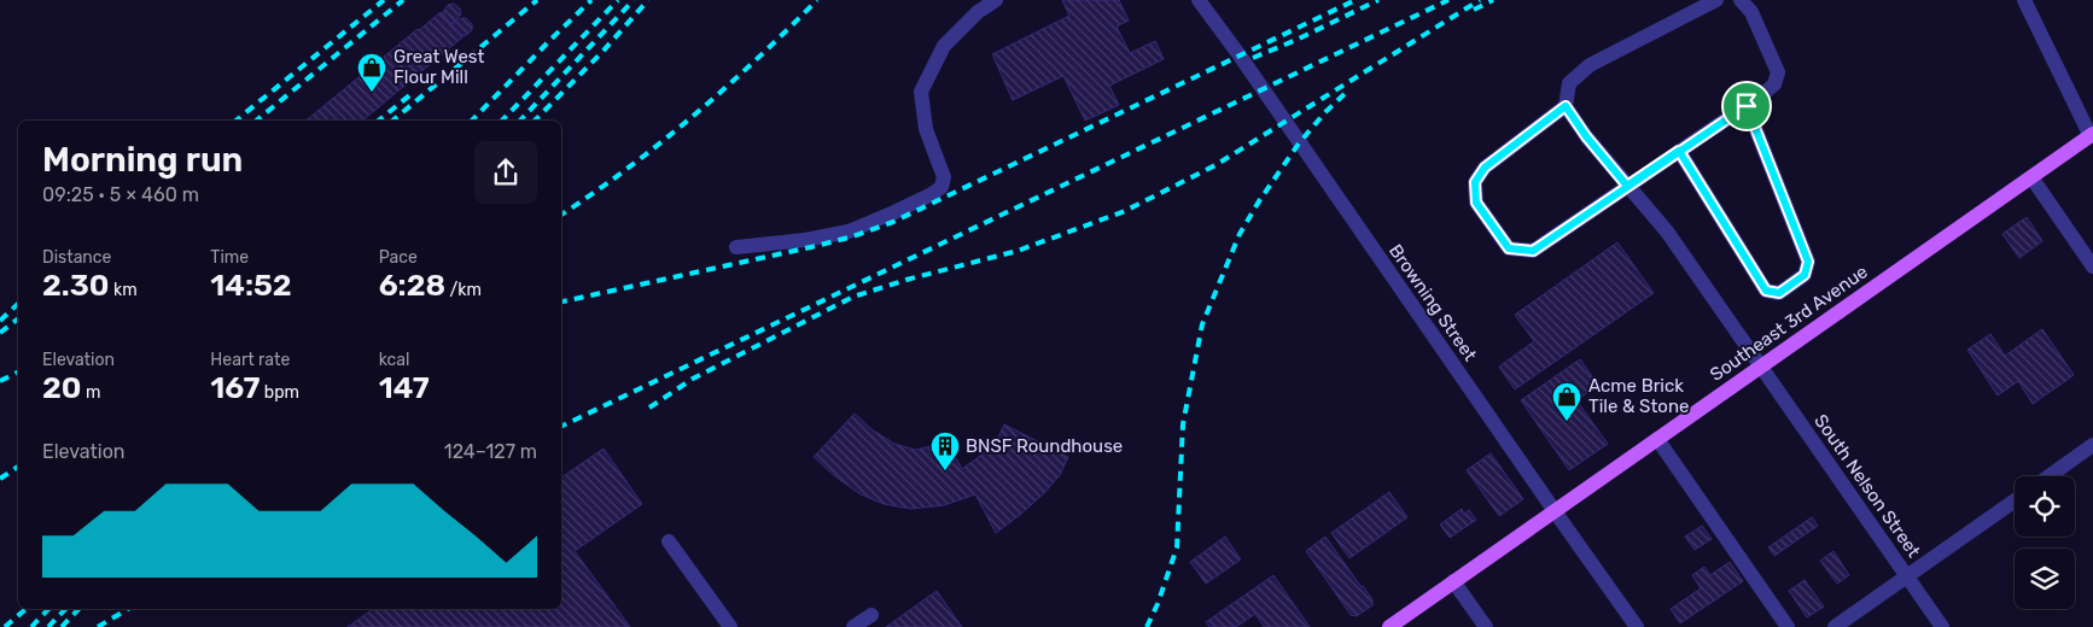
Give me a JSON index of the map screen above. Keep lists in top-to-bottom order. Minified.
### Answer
{"streets":{"main road":["Southeast 3rd Avenue"],"street":["Browning Street","South Nelson Street"]},"crossings":[["Browning Street","Southeast 3rd Avenue"],["Southeast 3rd Avenue","South Nelson Street"]],"places":{"shop":["Great West Flour Mill","Acme Brick Tile & Stone"],"building":["BNSF Roundhouse"]},"page":{"heading":["Morning run","09:25 · 5 × 460 m"],"stats":[["Distance","2.30 km"],["Time","14:52"],["Pace","6:28 /km"],["Elevation","20 m"],["Heart rate","167 bpm"],["kcal","147"]],"chart":["Elevation","124–127 m"]}}
